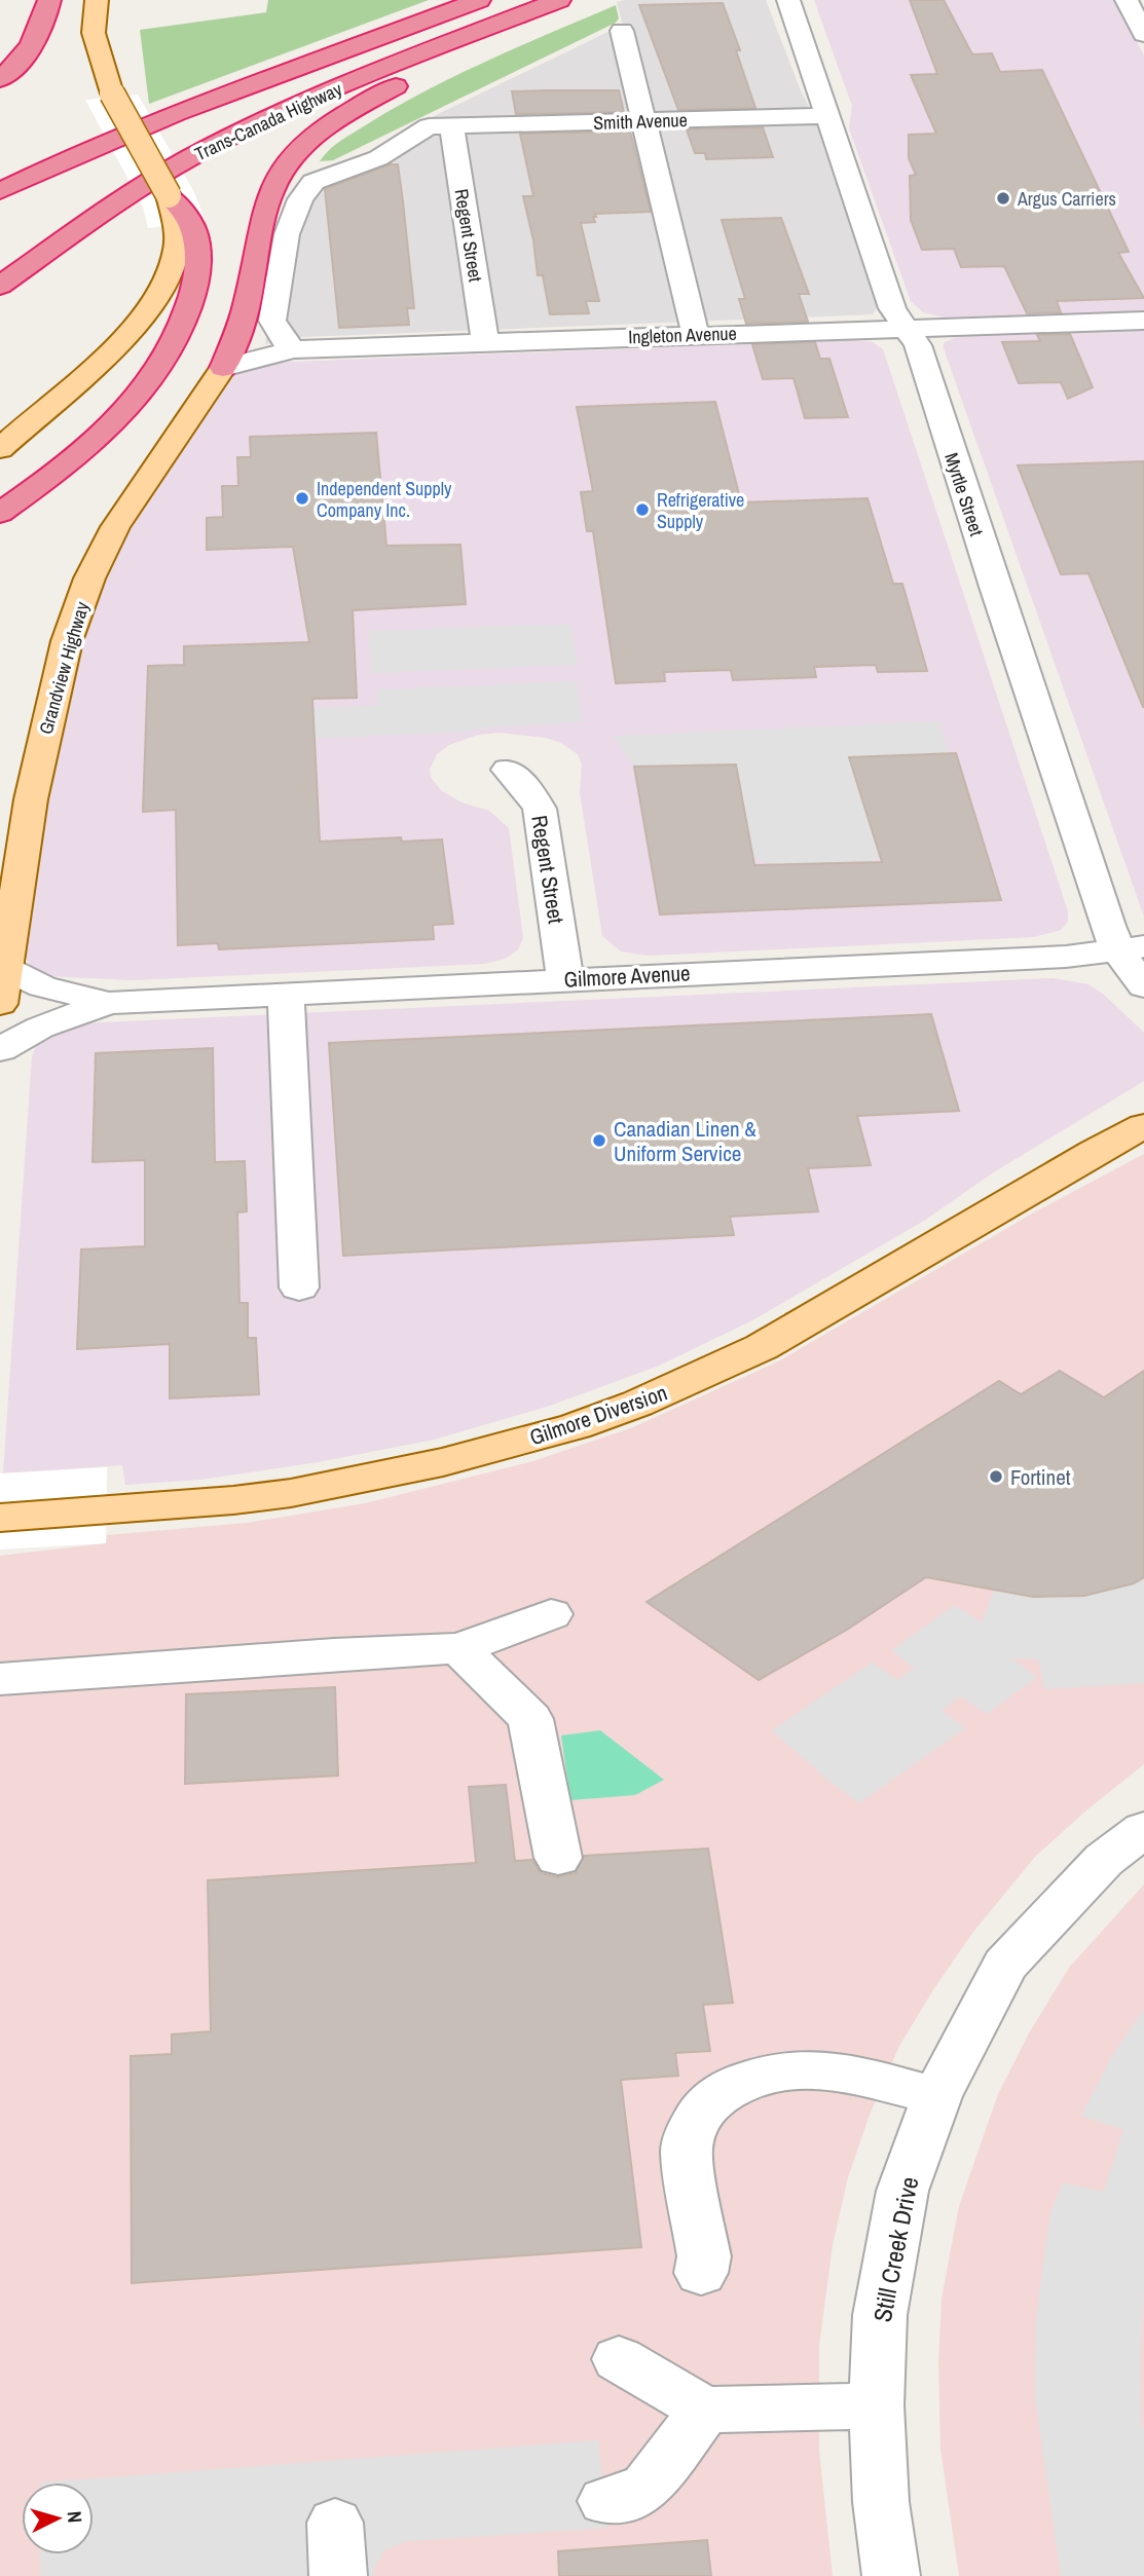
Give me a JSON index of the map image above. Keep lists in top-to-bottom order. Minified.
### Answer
{"streets":{"highway":["Trans-Canada Highway"],"main road":["Grandview Highway","Gilmore Diversion"],"street":["Smith Avenue","Regent Street","Ingleton Avenue","Myrtle Street","Gilmore Avenue","Still Creek Drive"]},"crossings":[["Smith Avenue","Regent Street"],["Smith Avenue","Ingleton Avenue"],["Smith Avenue","Myrtle Street"],["Regent Street","Ingleton Avenue"],["Regent Street","Gilmore Avenue"],["Ingleton Avenue","Myrtle Street"],["Ingleton Avenue","Grandview Highway"],["Myrtle Street","Gilmore Avenue"],["Grandview Highway","Gilmore Avenue"]],"places":["Argus Carriers","Independent Supply Company Inc.","Refrigerative Supply","Canadian Linen & Uniform Service","Fortinet"],"north":"right"}
